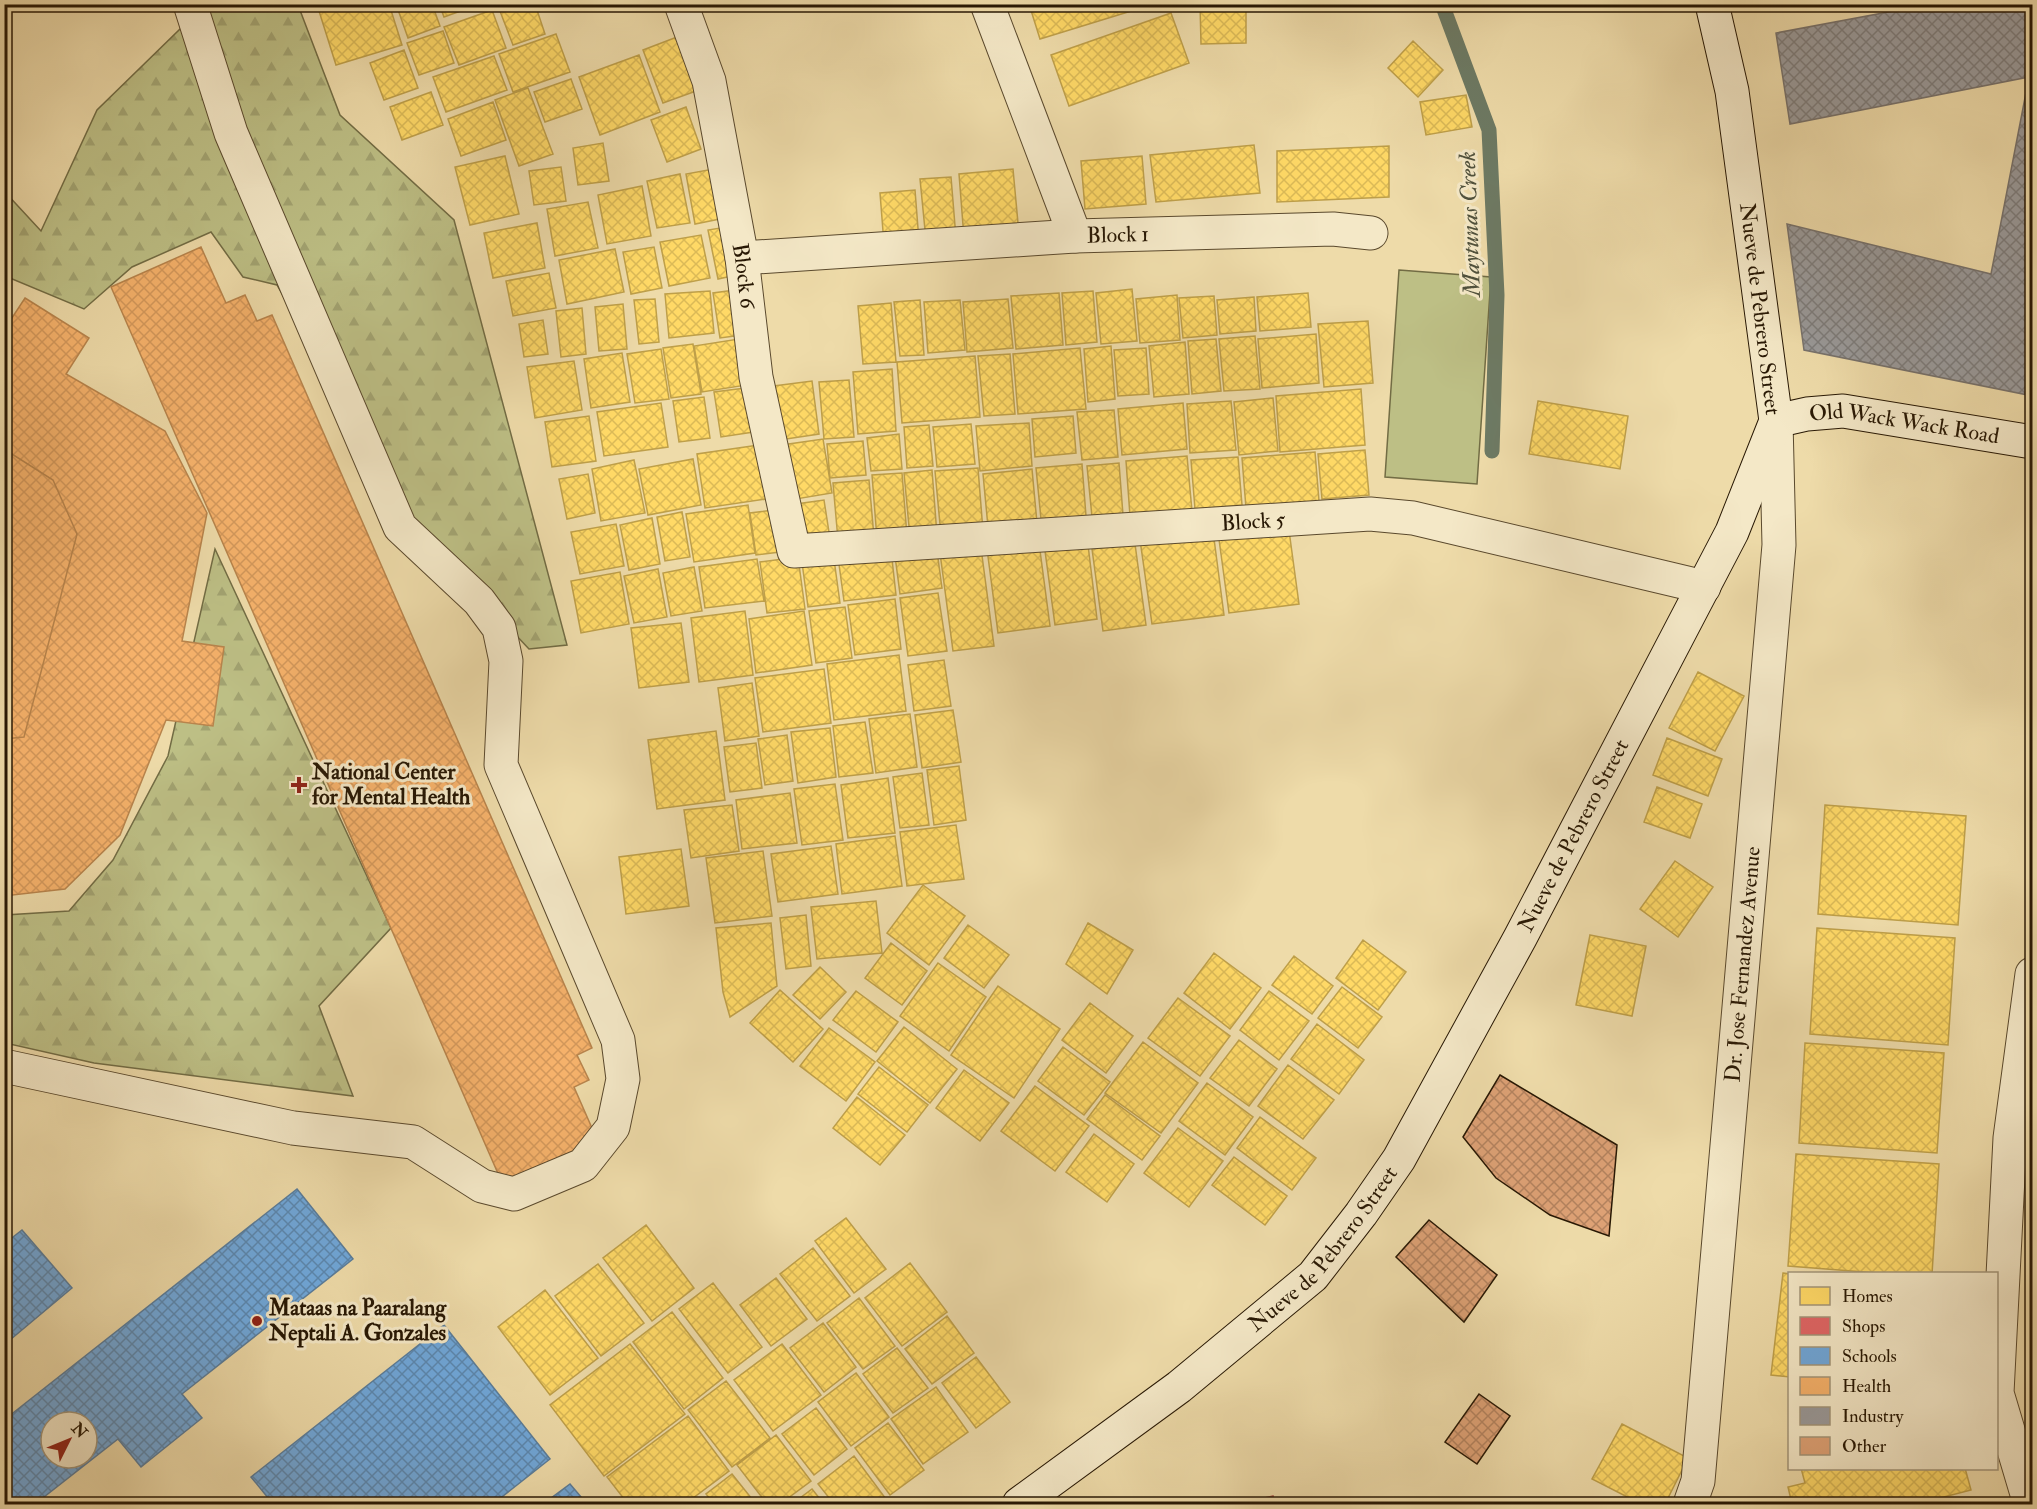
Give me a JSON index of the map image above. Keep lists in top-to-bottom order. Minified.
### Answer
{"streets":{"street":["Block 1","Block 6","Nueve de Pebrero Street","Old Wack Wack Road","Block 5","Dr. Jose Fernandez Avenue"]},"crossings":[["Block 6","Block 5"],["Nueve de Pebrero Street","Old Wack Wack Road"],["Nueve de Pebrero Street","Block 5"],["Nueve de Pebrero Street","Dr. Jose Fernandez Avenue"],["Old Wack Wack Road","Dr. Jose Fernandez Avenue"]],"water":["Maytunas Creek"],"places":{"health":["National Center for Mental Health"],"other":["Mataas na Paaralang Neptali A. Gonzales"]},"legend":["Homes","Shops","Schools","Health","Industry","Other"],"north":"top right"}
